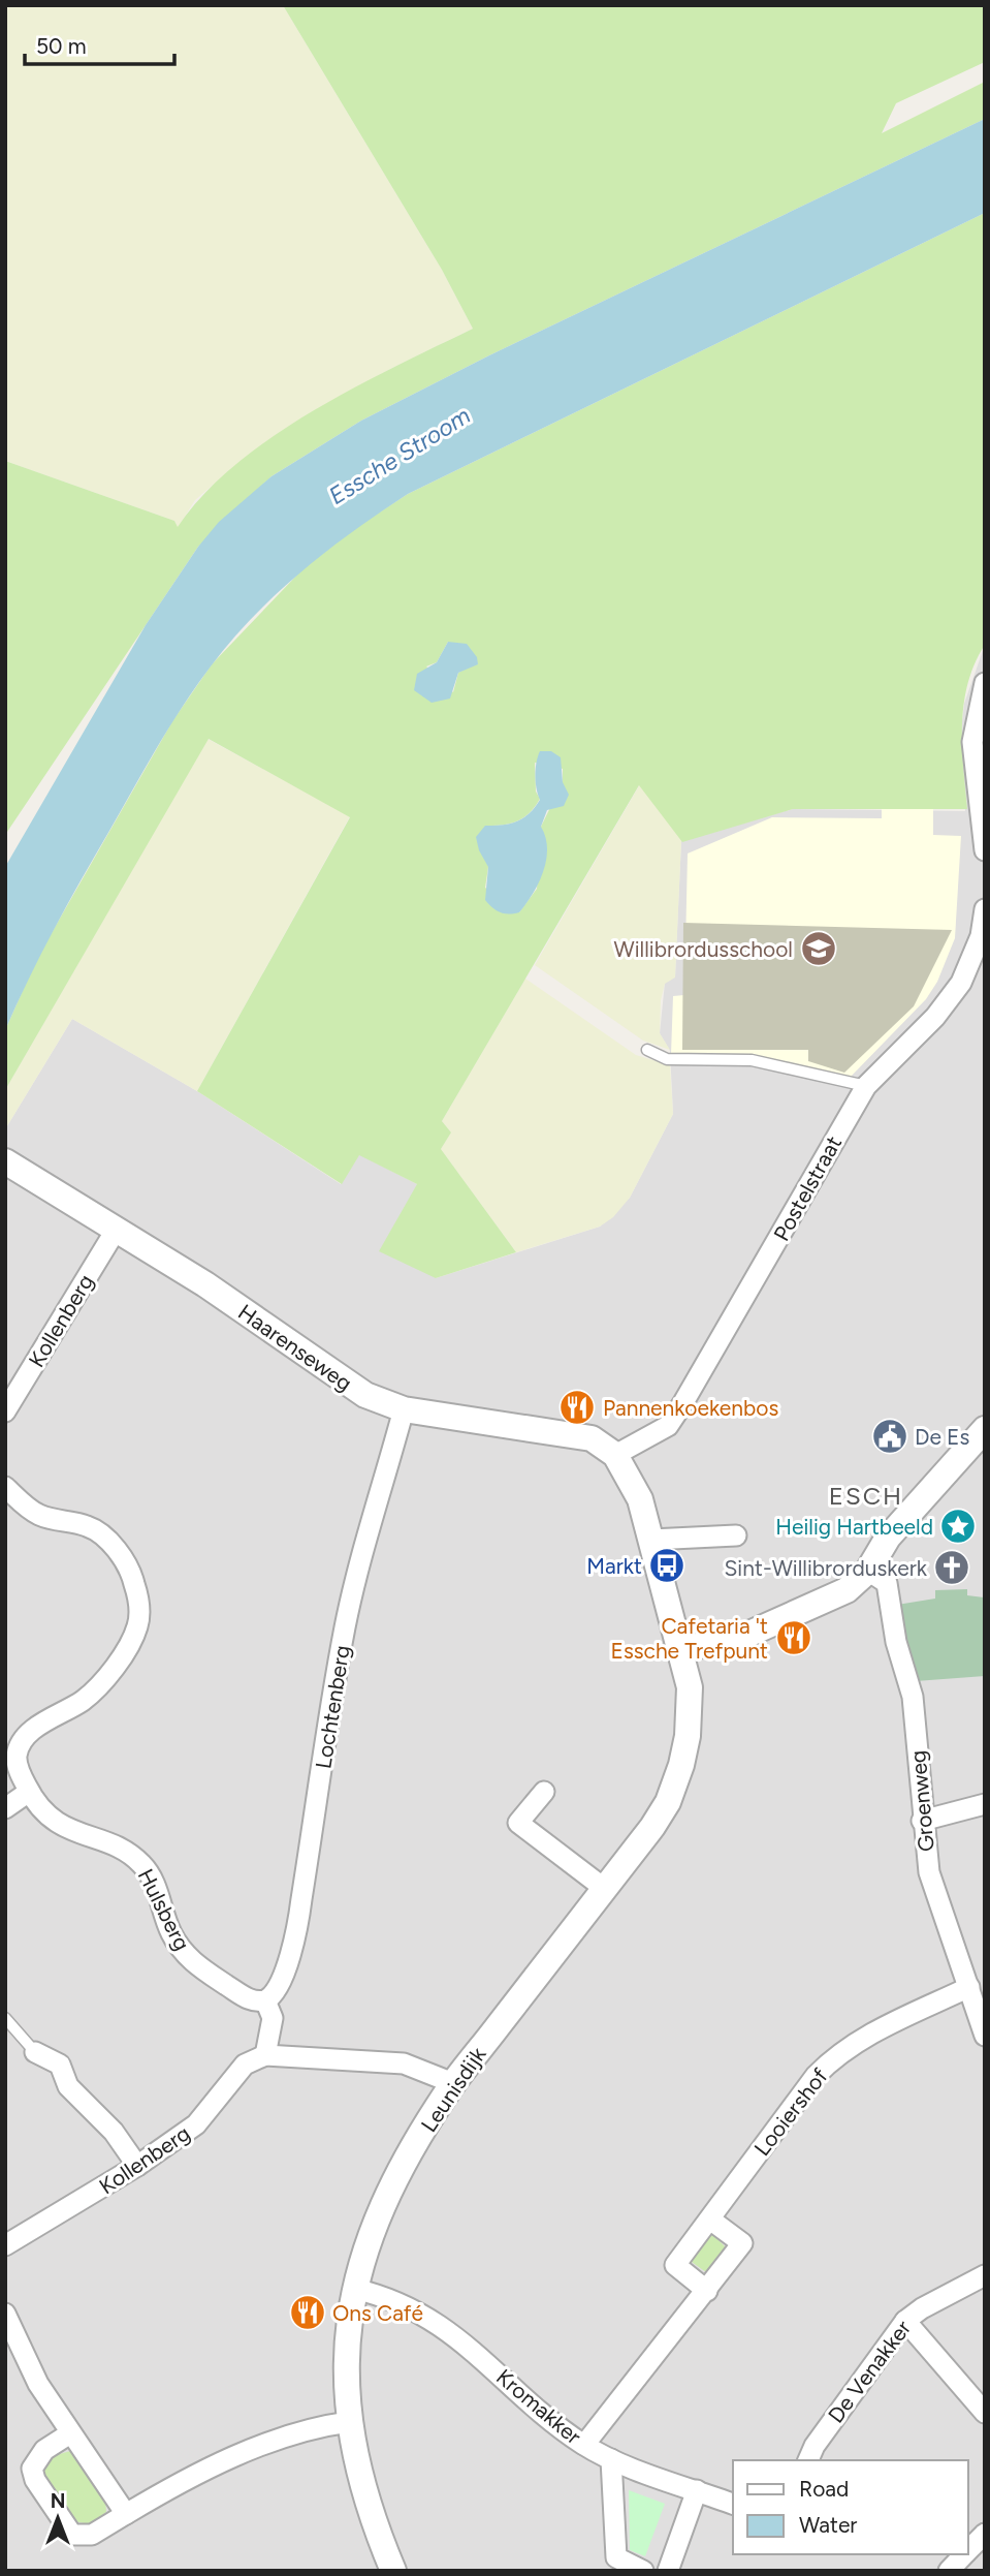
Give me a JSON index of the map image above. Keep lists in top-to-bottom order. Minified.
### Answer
{"streets":{"street":["Postelstraat","Kollenberg","Haarenseweg","Lochtenberg","Groenweg","Hulsberg","Leunisdijk","Looiershof","De Venakker","Kromakker"]},"crossings":[["Postelstraat","Haarenseweg"],["Kollenberg","Haarenseweg"],["Haarenseweg","Lochtenberg"],["Lochtenberg","Hulsberg"],["Groenweg","Looiershof"],["Leunisdijk","Kromakker"]],"districts":["ESCH"],"water":["Essche Stroom"],"places":{"school or university":["Willibrordusschool"],"restaurant":["Pannenkoekenbos","Cafetaria 't Essche Trefpunt","Ons Café"],"public building":["De Es"],"place":["Heilig Hartbeeld"],"bus stop":["Markt"],"church":["Sint-Willibrorduskerk"]},"legend":["Road","Water"],"scale_bar":"50 m","north":"top"}
